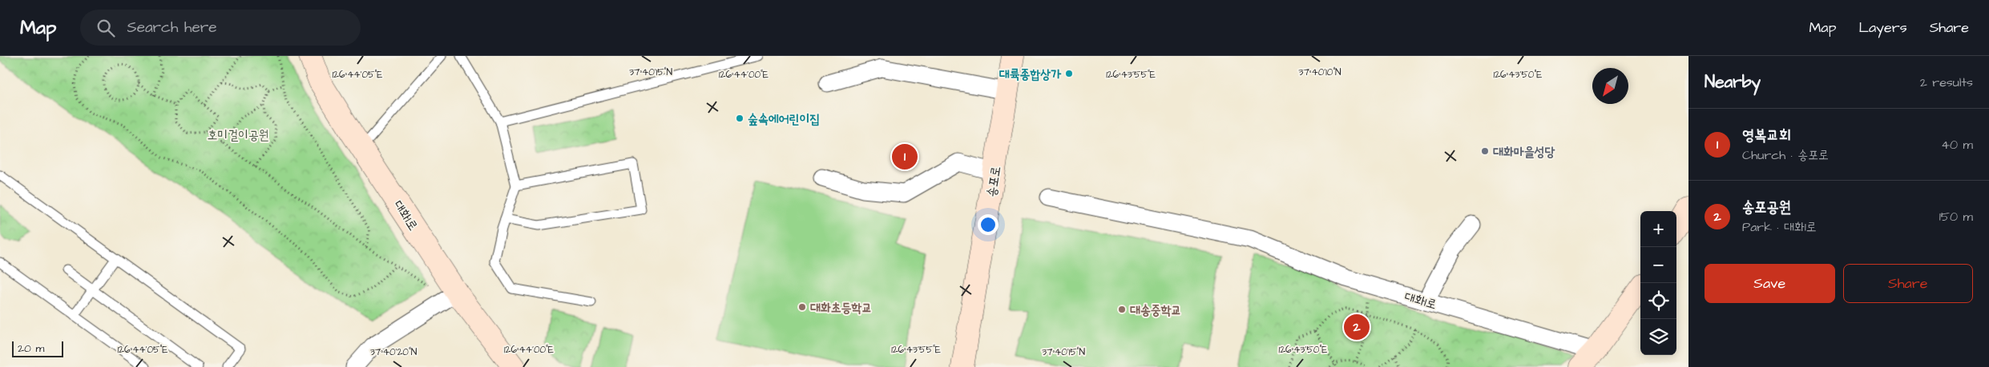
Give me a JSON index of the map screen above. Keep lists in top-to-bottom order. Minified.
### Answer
{"streets":{"street":["송포로","대화1로"]},"parks":["호미걸이공원"],"places":["대륙종합상가","숲속에어린이집","대화마을성당","대화초등학교","대송중학교"],"scale_bar":"20 m","north":"bottom left","page":{"header":"Map","search":"Search here","nav":["Map","Layers","Share"],"heading":["Nearby","2 results"],"list":[{"mark":"1","name":"영복교회","note":"Church · 송포로","value":"40 m"},{"mark":"2","name":"송포공원","note":"Park · 대화1로","value":"150 m"}],"pins":["1","2"],"map_buttons":["+","−"],"buttons":["Save","Share"],"scale":"20 m"},"coordinates":["37°40'15\"N","37°40'10\"N","126°44'05\"E","126°44'00\"E","126°43'55\"E","126°43'50\"E","37°40'20\"N"]}
